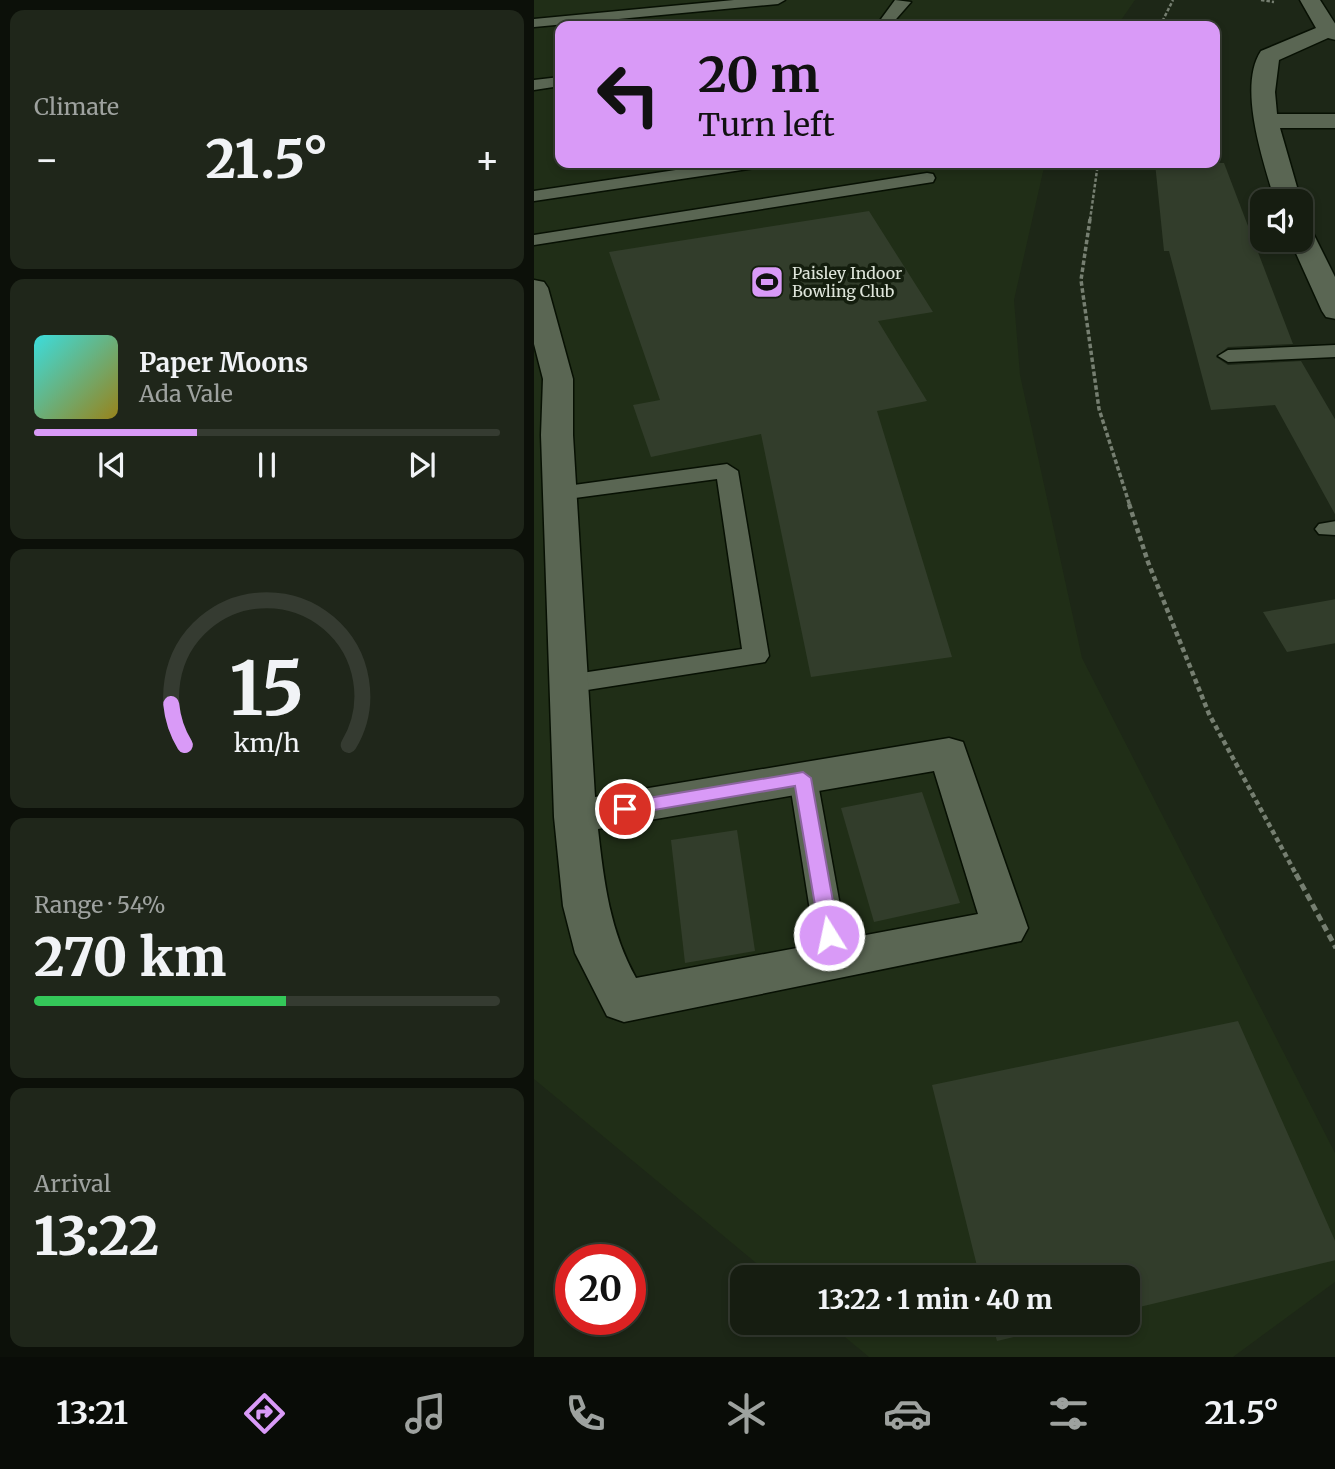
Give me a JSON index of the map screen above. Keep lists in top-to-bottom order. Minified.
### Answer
{"places":{"sports":["Paisley Indoor Bowling Club"]},"page":{"tile":["Climate",["Range · 54%","270 km"],["Arrival","13:22"]],"turn":["20 m","Turn left"],"heat":["−","21.5°","+"],"song":["Paper Moons","Ada Vale"],"limit":"20","trip":"13:22 · 1 min · 40 m","tabs":["13:21","21.5°"],"gauge":["15","km/h"]}}
